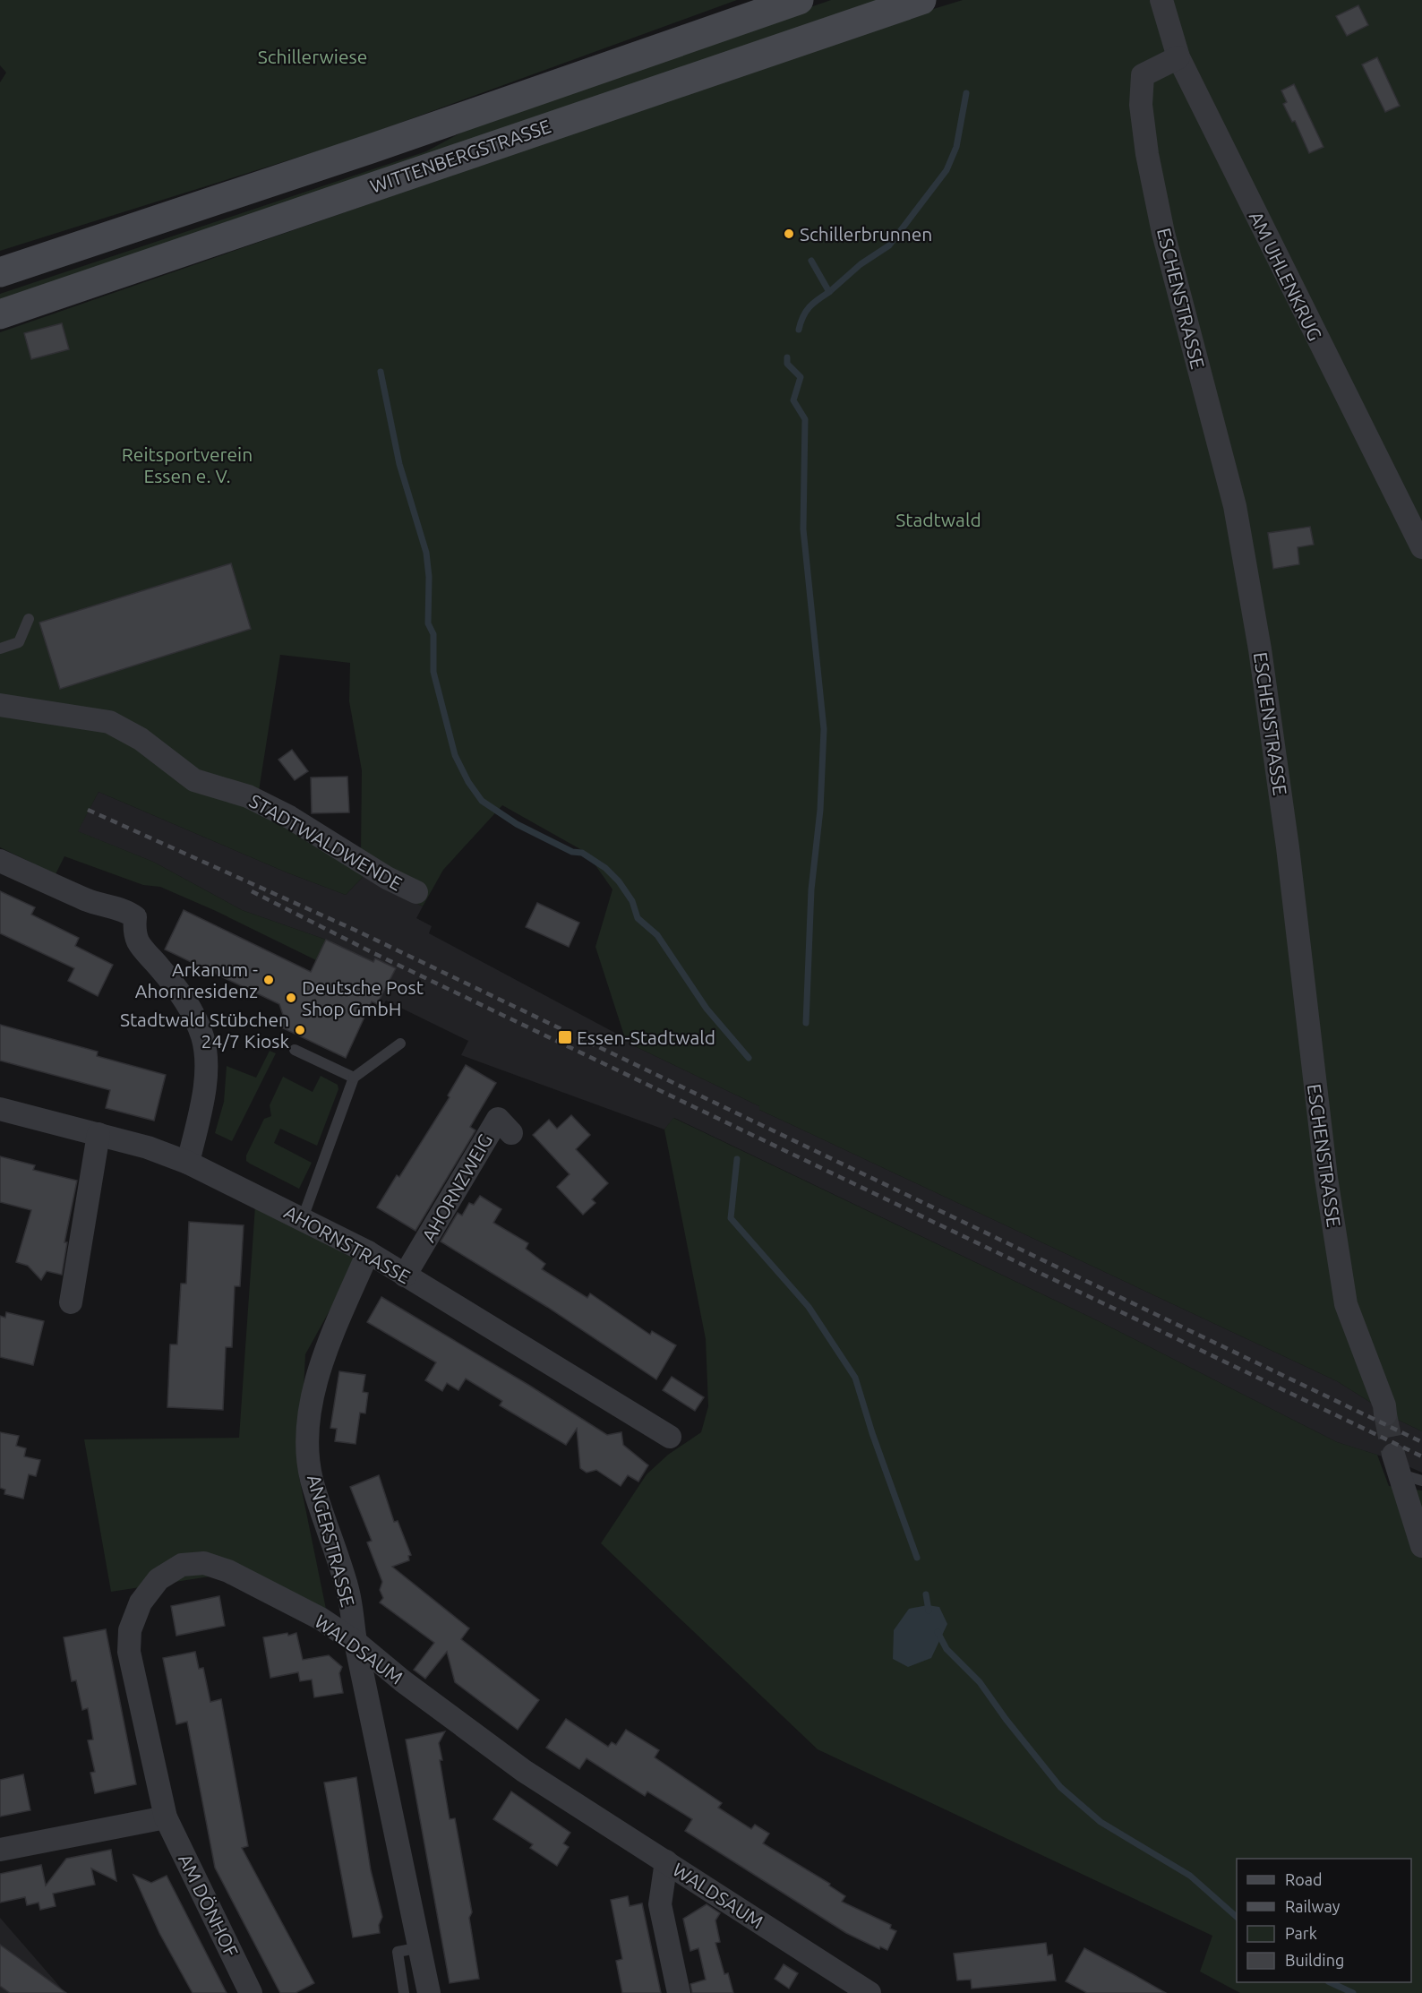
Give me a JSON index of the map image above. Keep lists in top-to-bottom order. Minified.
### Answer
{"streets":{"main road":["WITTENBERGSTRASSE"],"street":["AM UHLENKRUG","ESCHENSTRASSE","STADTWALDWENDE","AHORNZWEIG","AHORNSTRASSE","ANGERSTRASSE","WALDSAUM","AM DÖNHOF"]},"crossings":[["AM UHLENKRUG","ESCHENSTRASSE"],["AHORNZWEIG","AHORNSTRASSE"],["AHORNSTRASSE","ANGERSTRASSE"],["ANGERSTRASSE","WALDSAUM"],["WALDSAUM","AM DÖNHOF"]],"parks":["Schillerwiese","Reitsportverein Essen e. V.","Stadtwald"],"places":{"other":["Schillerbrunnen","Arkanum - Ahornresidenz","Deutsche Post Shop GmbH","Stadtwald Stübchen 24/7 Kiosk"],"transit":["Essen-Stadtwald"]},"legend":["Road","Railway","Park","Building"]}
